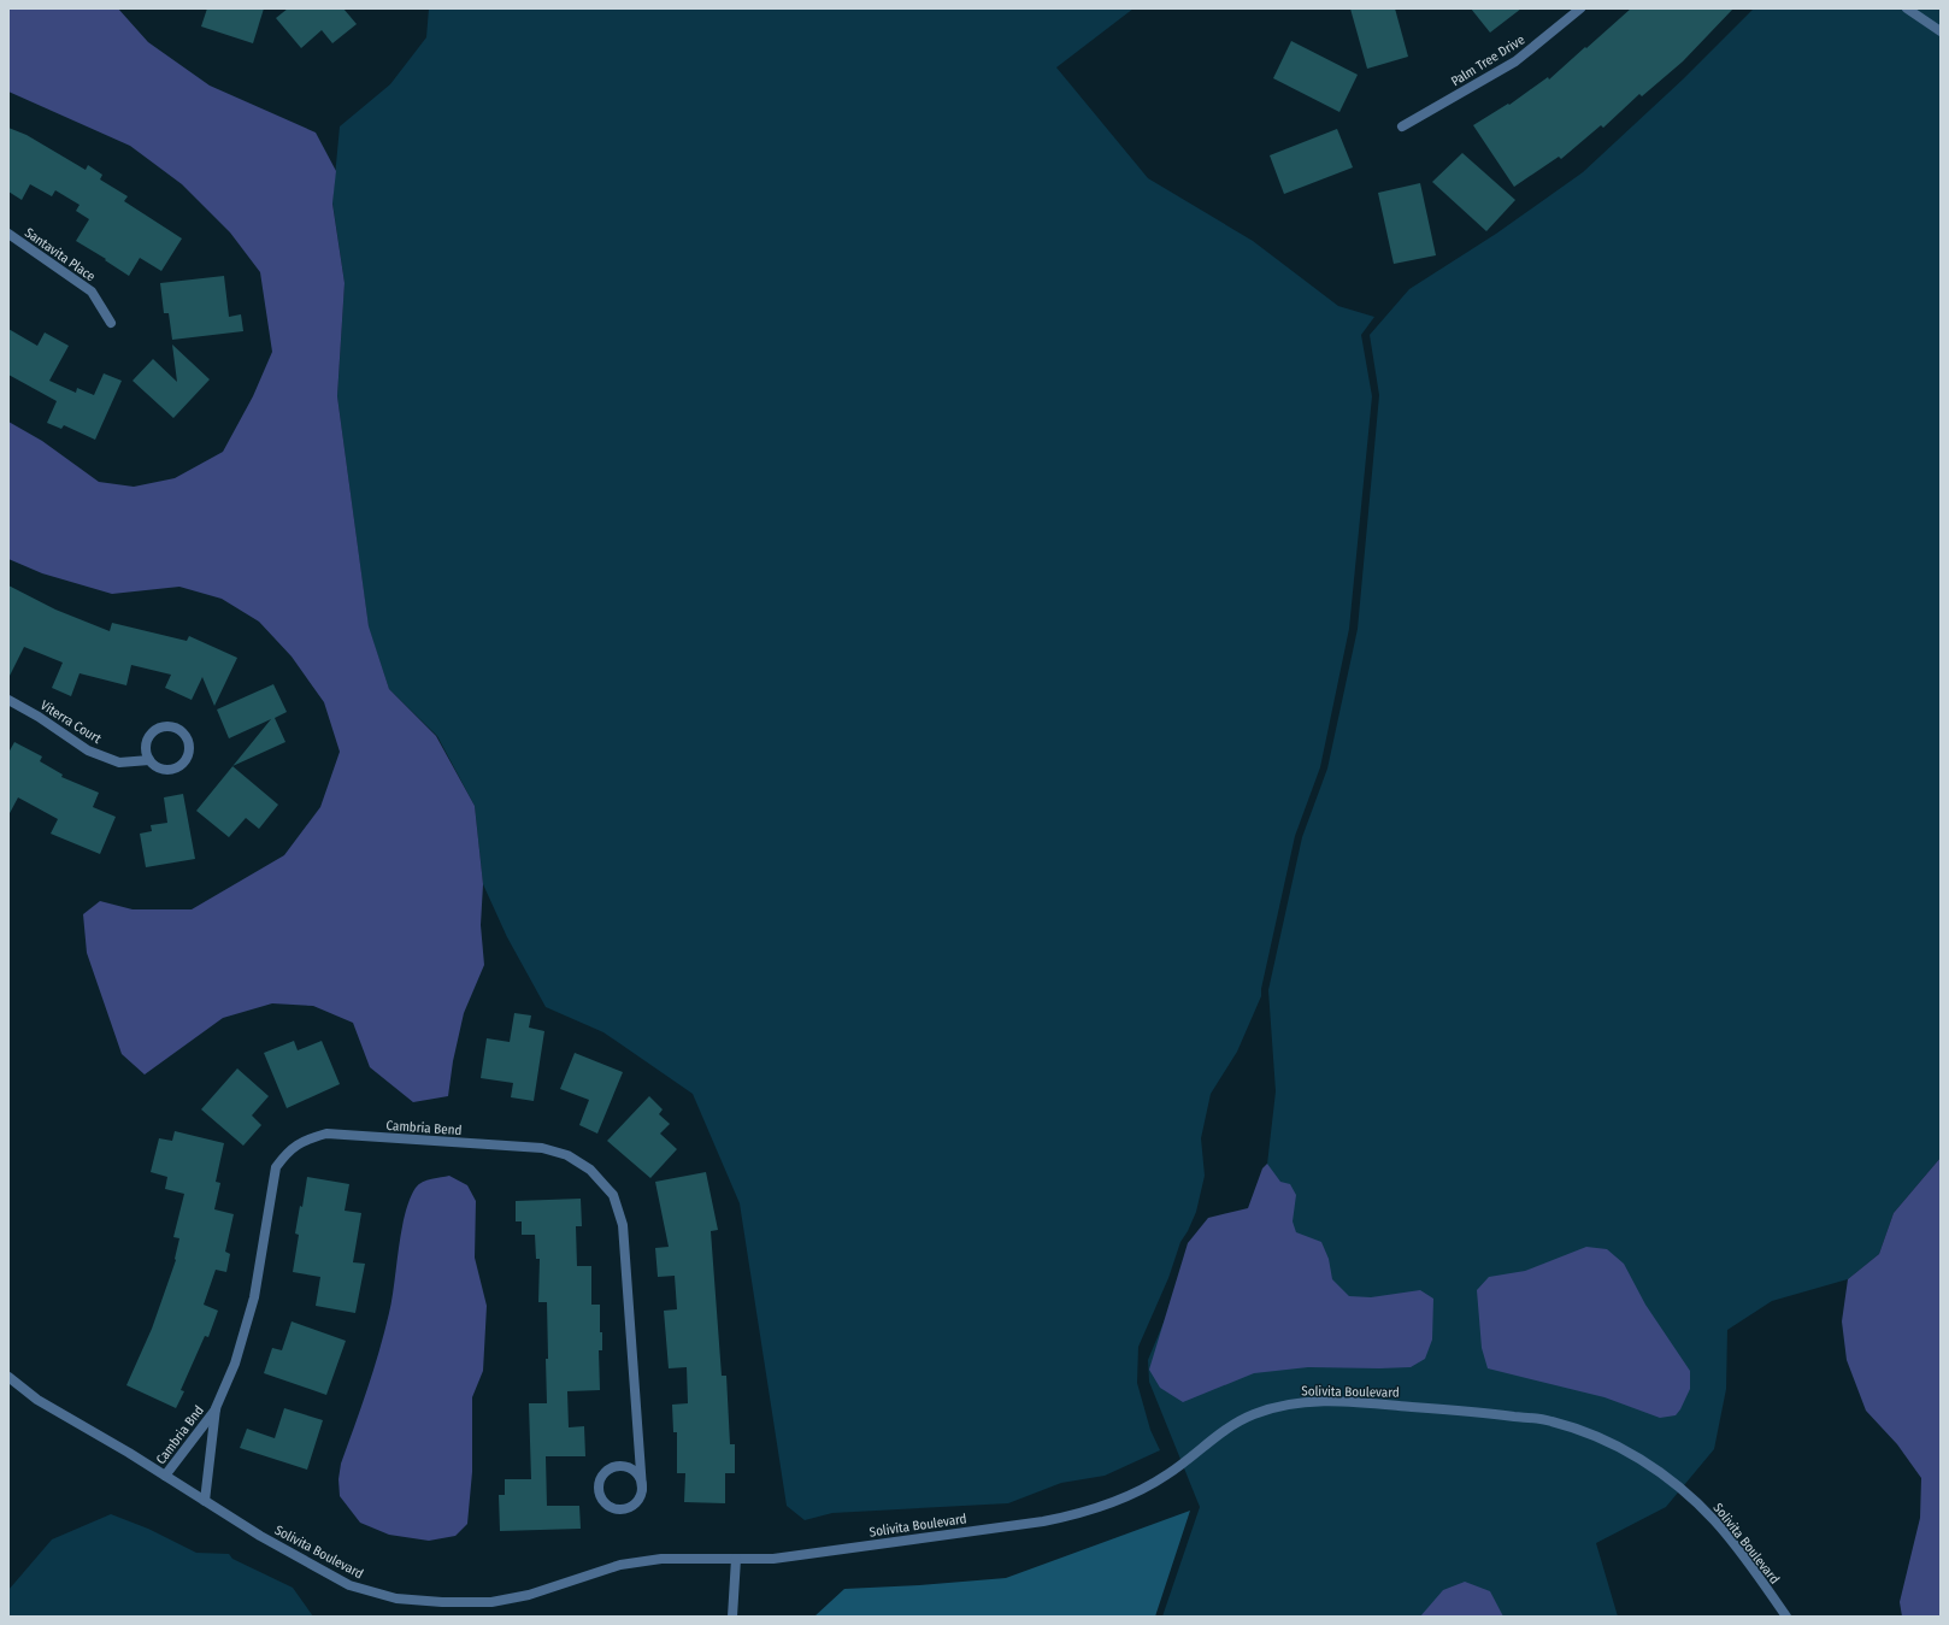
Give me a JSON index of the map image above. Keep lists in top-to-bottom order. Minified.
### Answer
{"streets":{"street":["Palm Tree Drive","Santavita Place","Viterra Court","Cambria Bend","Solivita Boulevard","Cambria Bnd"]},"crossings":[["Cambria Bend","Solivita Boulevard"],["Cambria Bend","Cambria Bnd"],["Solivita Boulevard","Cambria Bnd"]]}
